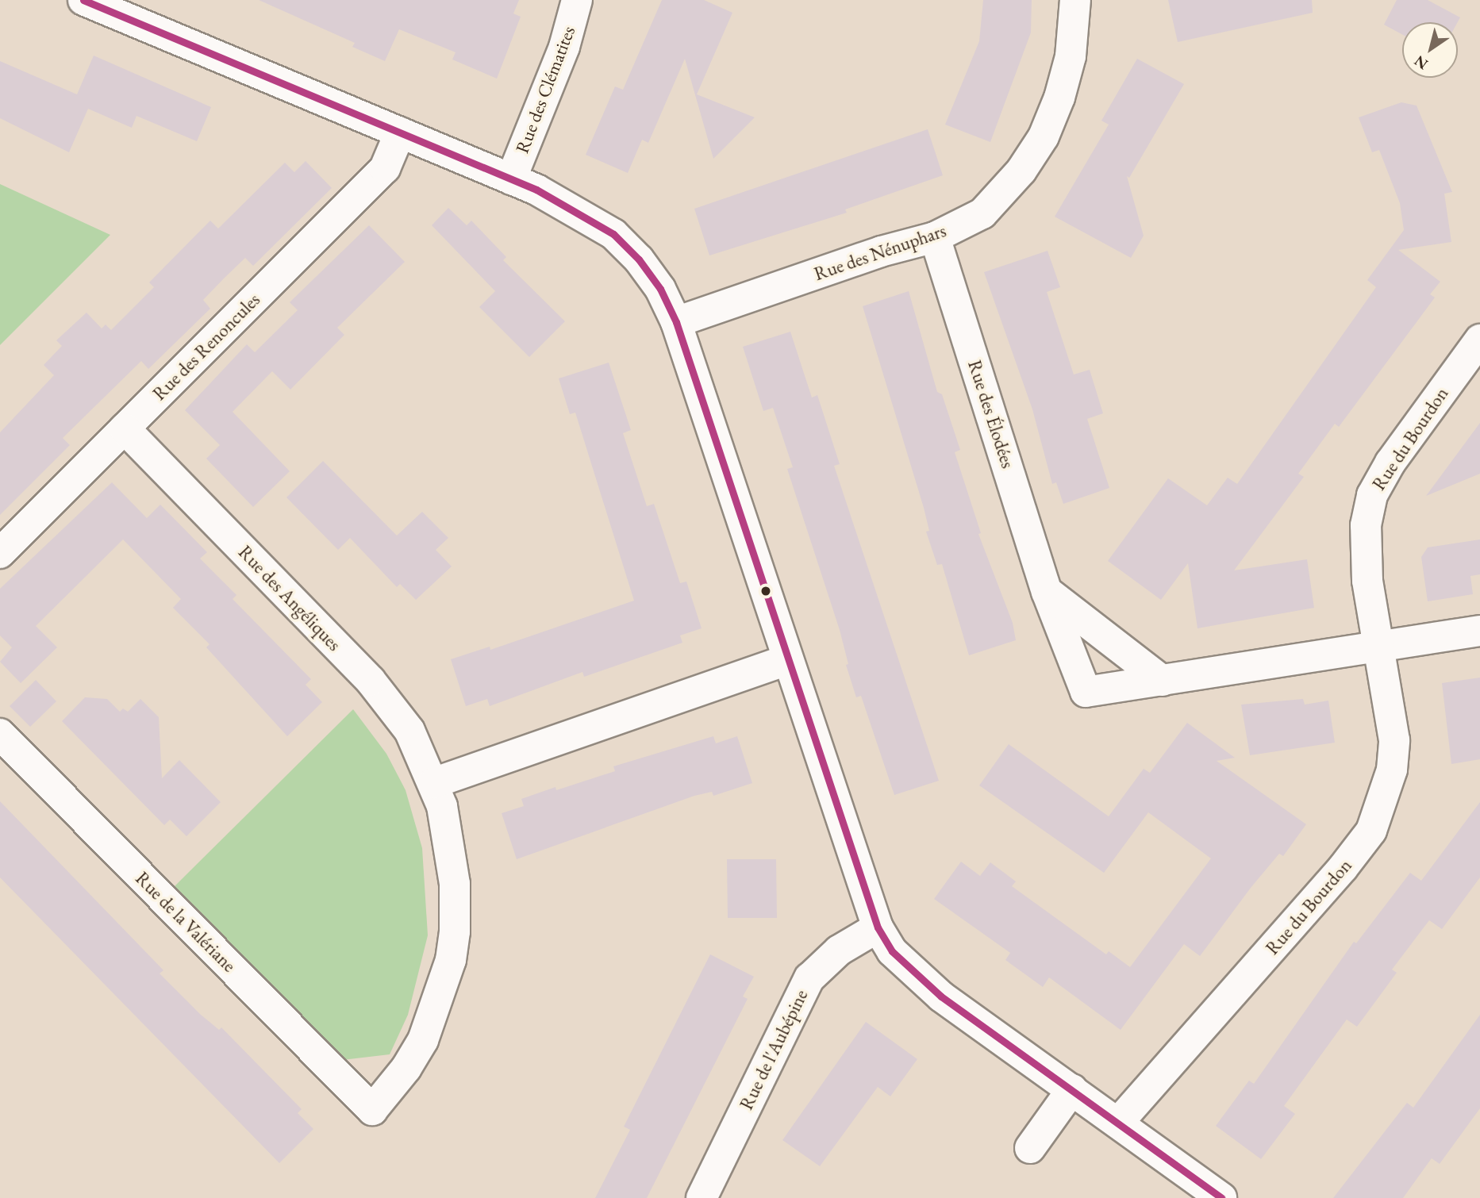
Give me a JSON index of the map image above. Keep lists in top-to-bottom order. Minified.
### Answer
{"streets":{"street":["Rue des Clématites","Rue des Nénuphars","Rue des Renoncules","Rue des Élodées","Rue du Bourdon","Rue des Angéliques","Rue de la Valériane","Rue de l'Aubépine"]},"crossings":[["Rue des Nénuphars","Rue des Élodées"],["Rue des Renoncules","Rue des Angéliques"],["Rue des Élodées","Rue du Bourdon"],["Rue des Angéliques","Rue de la Valériane"]],"north":"bottom left"}
